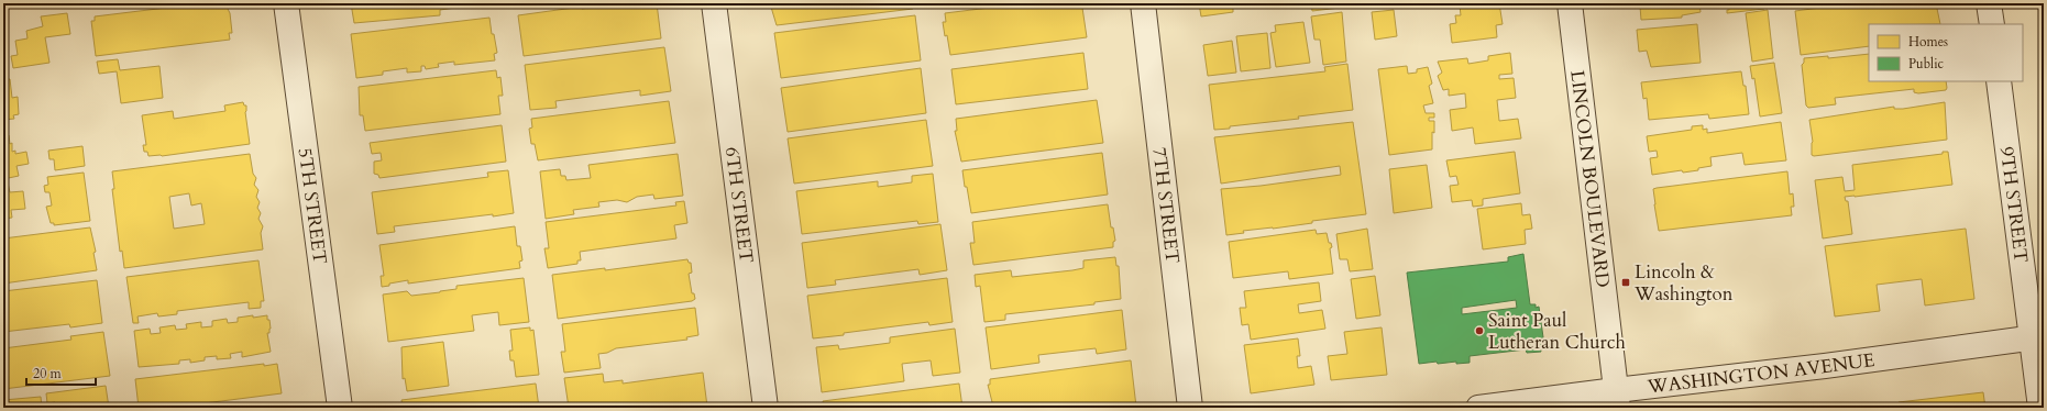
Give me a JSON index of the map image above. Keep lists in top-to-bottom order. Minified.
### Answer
{"streets":{"street":["LINCOLN BOULEVARD","9TH STREET","5TH STREET","6TH STREET","7TH STREET","WASHINGTON AVENUE"]},"crossings":[["LINCOLN BOULEVARD","WASHINGTON AVENUE"],["9TH STREET","WASHINGTON AVENUE"]],"places":{"transit":["Lincoln & Washington"],"other":["Saint Paul Lutheran Church"]},"legend":["Homes","Public"],"scale_bar":"20 m"}
